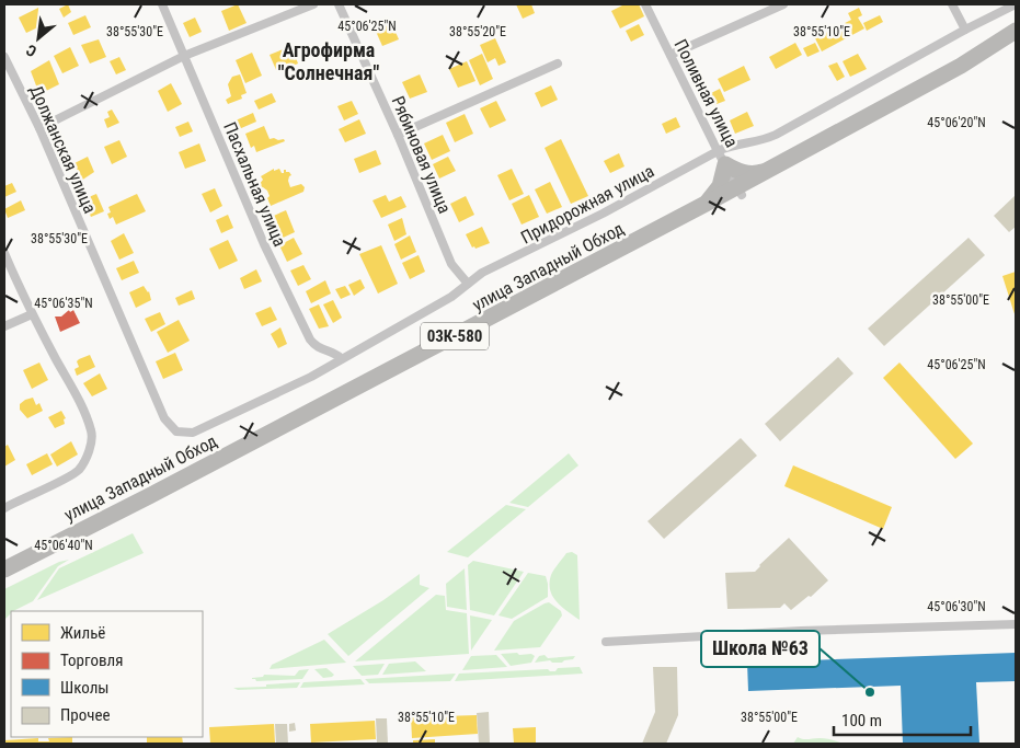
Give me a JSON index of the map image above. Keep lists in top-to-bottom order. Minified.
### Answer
{"streets":{"highway":["улица Западный Обход","03К-580"],"street":["Поливная улица","Должанская улица","Рябиновая улица","Пасхальная улица","Придорожная улица"]},"crossings":[["Поливная улица","Придорожная улица"],["Поливная улица","улица Западный Обход"],["Должанская улица","Придорожная улица"],["Рябиновая улица","Придорожная улица"],["Пасхальная улица","Придорожная улица"]],"districts":["Агрофирма \"Солнечная\""],"places":["Школа №63"],"legend":["Жильё","Торговля","Школы","Прочее"],"scale_bar":"100 m","north":"bottom left","coordinates":["45°06'25\"N","38°55'30\"E","38°55'20\"E","38°55'10\"E","45°06'20\"N","38°55'00\"E","45°06'35\"N","45°06'40\"N","45°06'30\"N"]}
